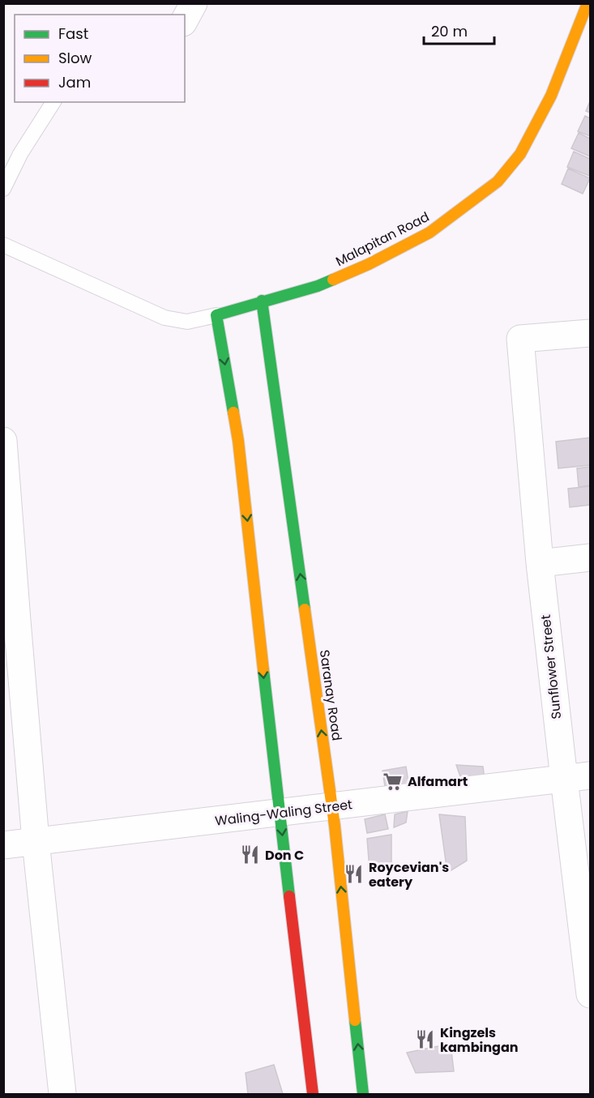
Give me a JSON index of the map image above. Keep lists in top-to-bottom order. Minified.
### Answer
{"streets":{"street":["Malapitan Road","Sunflower Street","Saranay Road","Waling-Waling Street"]},"crossings":[["Malapitan Road","Saranay Road"],["Sunflower Street","Waling-Waling Street"],["Saranay Road","Waling-Waling Street"]],"places":{"supermarket":["Alfamart"],"restaurant":["Don C","Roycevian's eatery","Kingzels kambingan"]},"legend":["Fast","Slow","Jam"],"scale_bar":"20 m"}
